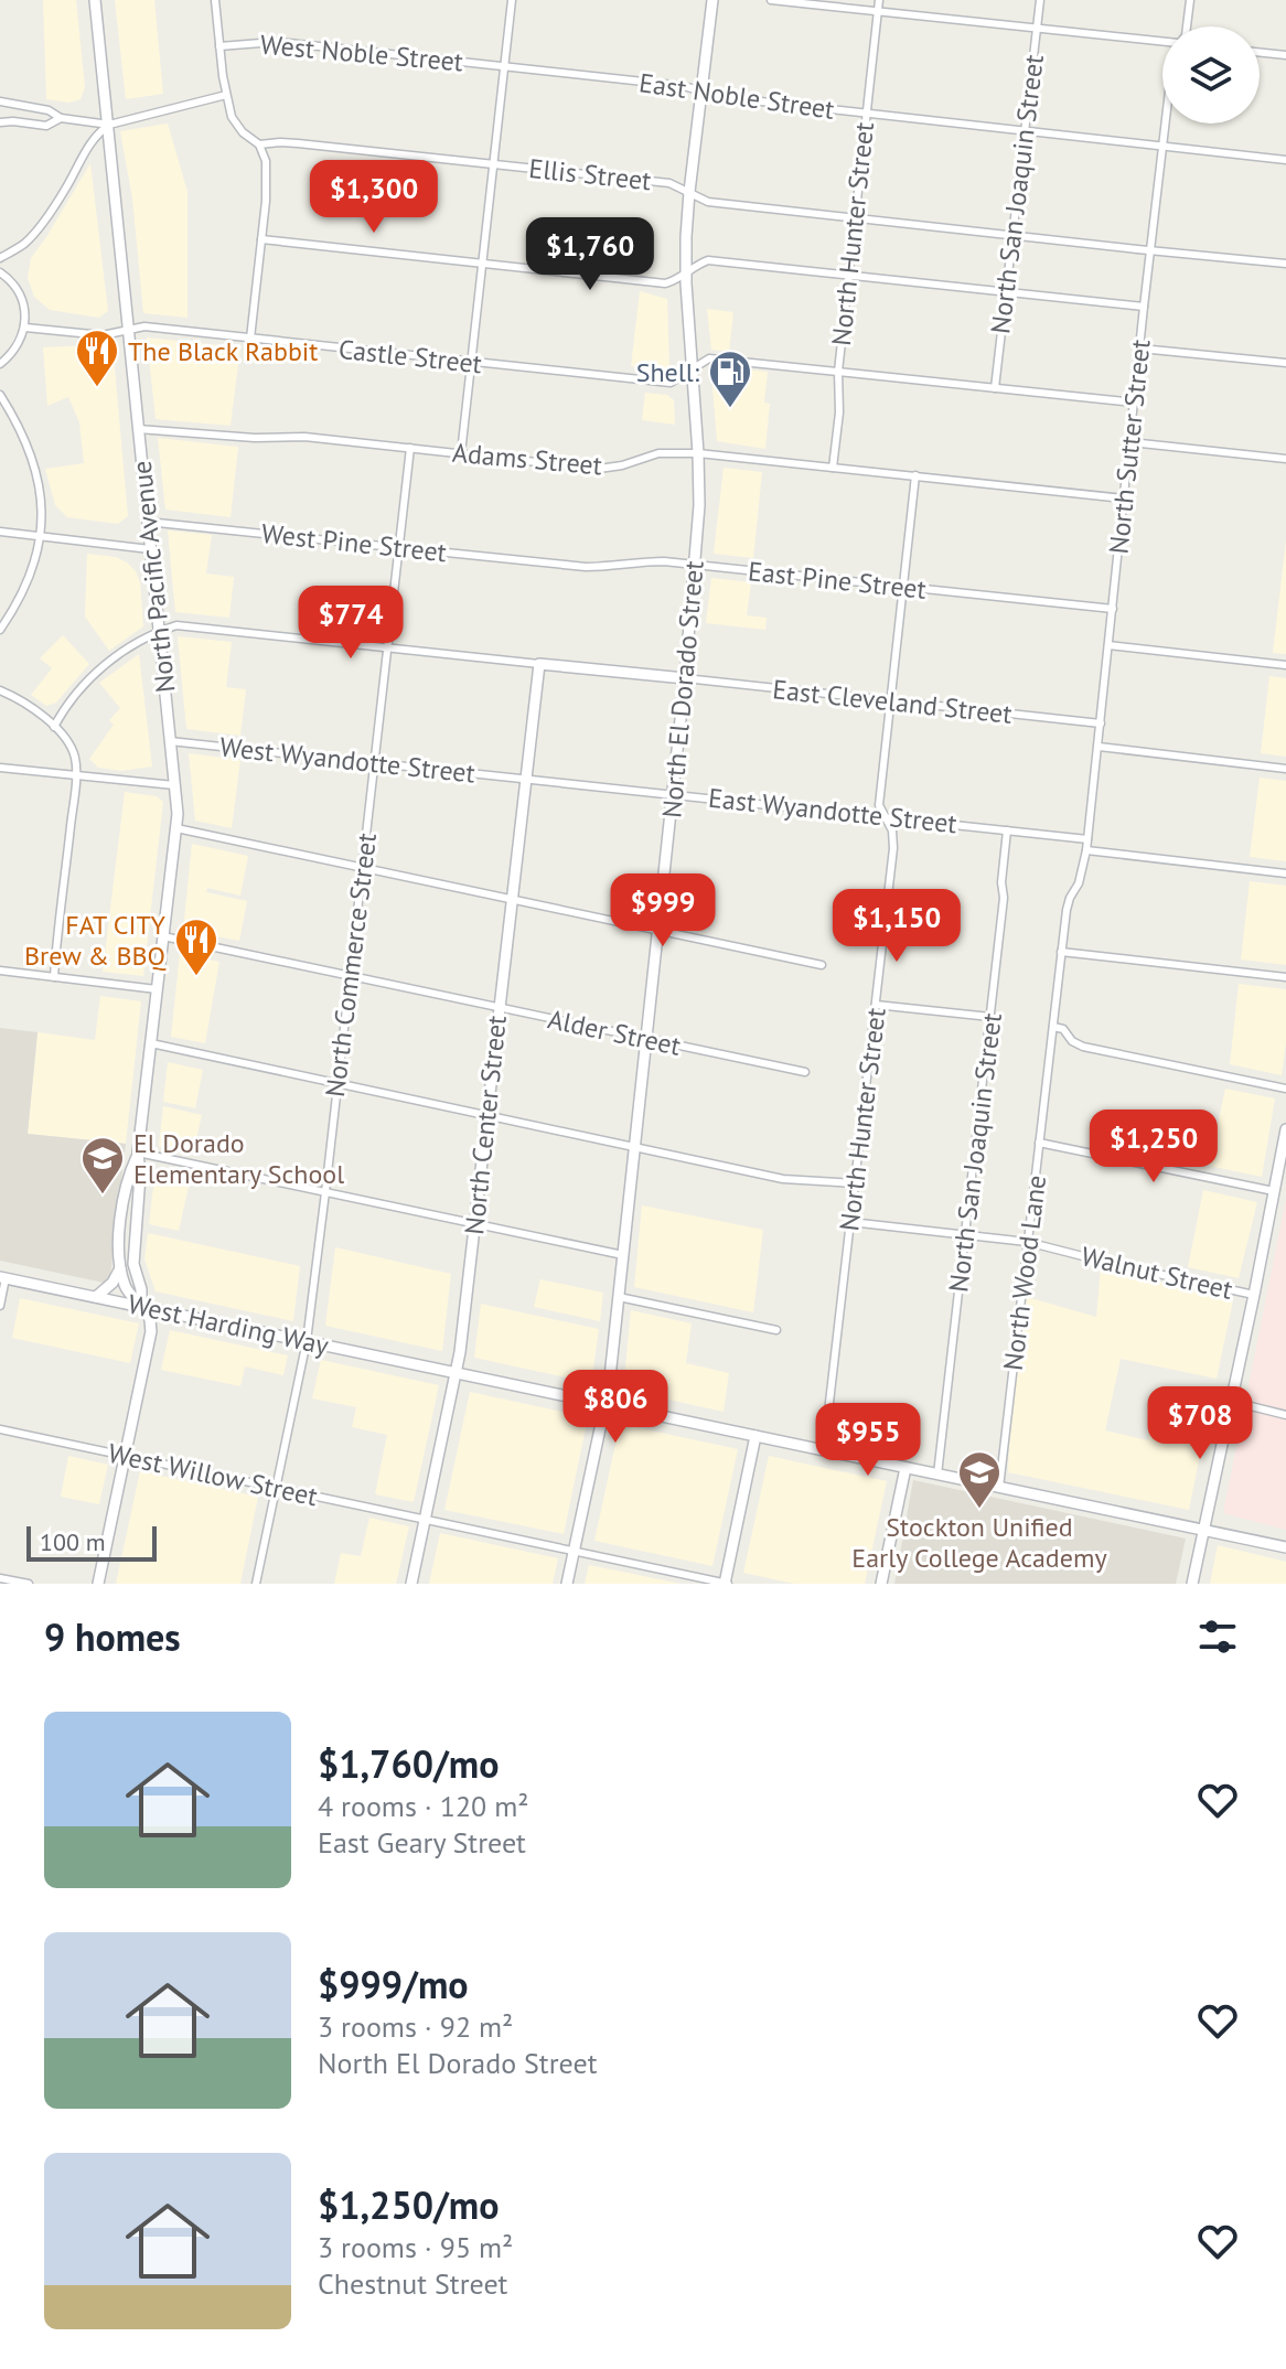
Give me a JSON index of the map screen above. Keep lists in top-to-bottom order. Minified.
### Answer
{"streets":{"street":["West Noble Street","East Noble Street","Ellis Street","North San Joaquin Street","North Hunter Street","Castle Street","North Sutter Street","Adams Street","West Pine Street","North Pacific Avenue","East Pine Street","North El Dorado Street","East Cleveland Street","West Wyandotte Street","East Wyandotte Street","North Commerce Street","Alder Street","North Center Street","North Wood Lane","Walnut Street","West Harding Way","West Willow Street"]},"crossings":[["West Noble Street","East Noble Street"],["East Noble Street","North San Joaquin Street"],["East Noble Street","North Hunter Street"],["East Noble Street","North Sutter Street"],["East Noble Street","North El Dorado Street"],["Ellis Street","North San Joaquin Street"],["Ellis Street","North Hunter Street"],["Ellis Street","North Sutter Street"],["Ellis Street","North El Dorado Street"],["North San Joaquin Street","Castle Street"],["North San Joaquin Street","East Wyandotte Street"],["North San Joaquin Street","Walnut Street"],["North San Joaquin Street","West Harding Way"],["North Hunter Street","Castle Street"],["North Hunter Street","Adams Street"],["North Hunter Street","East Pine Street"],["North Hunter Street","East Cleveland Street"],["North Hunter Street","East Wyandotte Street"],["North Hunter Street","Walnut Street"],["North Hunter Street","West Harding Way"],["Castle Street","North Sutter Street"],["Castle Street","North Pacific Avenue"],["Castle Street","North El Dorado Street"],["North Sutter Street","Adams Street"],["North Sutter Street","East Pine Street"],["North Sutter Street","East Cleveland Street"],["North Sutter Street","East Wyandotte Street"],["North Sutter Street","North Wood Lane"],["Adams Street","North Pacific Avenue"],["Adams Street","North El Dorado Street"],["Adams Street","North Commerce Street"],["West Pine Street","North Pacific Avenue"],["West Pine Street","East Pine Street"],["West Pine Street","North Commerce Street"],["North Pacific Avenue","West Wyandotte Street"],["North Pacific Avenue","Alder Street"],["North Pacific Avenue","West Harding Way"],["East Pine Street","North El Dorado Street"],["North El Dorado Street","East Cleveland Street"],["North El Dorado Street","East Wyandotte Street"],["North El Dorado Street","Alder Street"],["North El Dorado Street","West Harding Way"],["North El Dorado Street","West Willow Street"],["West Wyandotte Street","East Wyandotte Street"],["West Wyandotte Street","North Commerce Street"],["West Wyandotte Street","North Center Street"],["East Wyandotte Street","North Center Street"],["North Commerce Street","Alder Street"],["North Commerce Street","West Harding Way"],["North Commerce Street","West Willow Street"],["Alder Street","North Center Street"],["North Center Street","West Harding Way"],["North Center Street","West Willow Street"],["North Wood Lane","Walnut Street"],["North Wood Lane","West Harding Way"]],"places":{"restaurant":["The Black Rabbit","FAT CITY Brew & BBQ"],"fuel station":["Shell:"],"school or university":["El Dorado Elementary School","Stockton Unified Early College Academy"]},"scale_bar":"100 m","page":{"price":["$1,300","$1,760","$774","$999","$1,150","$1,250","$806","$708","$955"],"scale":"100 m","heading":"9 homes","list":[{"name":"$1,760/mo","note":"4 rooms · 120 m² · East Geary Street"},{"name":"$999/mo","note":"3 rooms · 92 m² · North El Dorado Street"},{"name":"$1,250/mo","note":"3 rooms · 95 m² · Chestnut Street"}]}}
